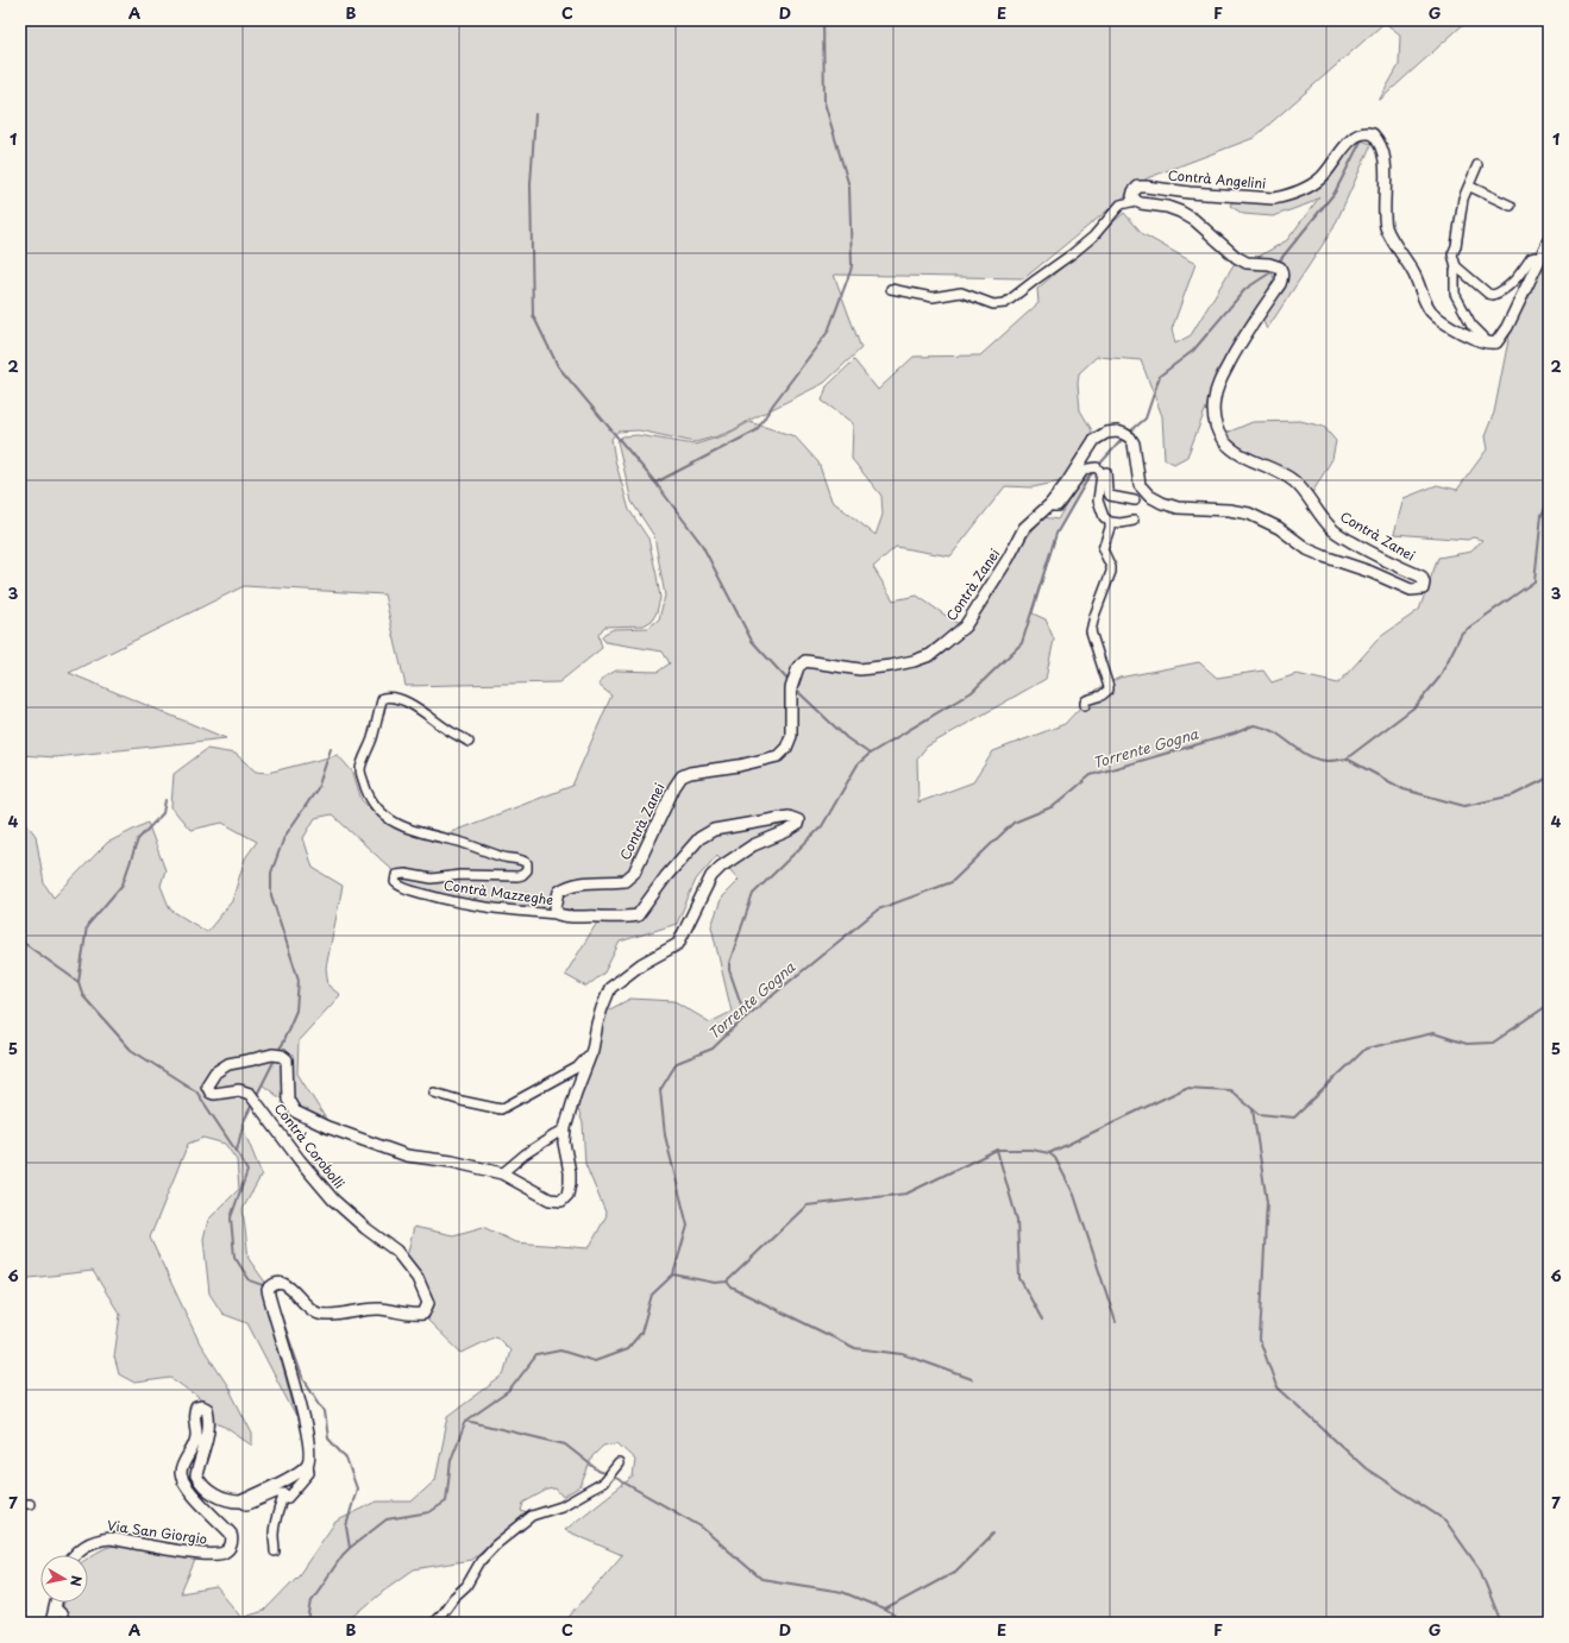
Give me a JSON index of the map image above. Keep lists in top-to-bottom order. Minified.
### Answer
{"streets":{"street":["Contrà Angelini","Contrà Zanei","Contrà Mazzeghe","Contrà Corobolli","Via San Giorgio"]},"crossings":[["Contrà Angelini","Contrà Zanei"],["Contrà Zanei","Contrà Mazzeghe"],["Contrà Zanei","Contrà Corobolli"],["Contrà Mazzeghe","Contrà Corobolli"]],"water":["Torrente Gogna"],"north":"right","grid":{"columns":["A","B","C","D","E","F","G"],"rows":["1","2","3","4","5","6","7"]}}
